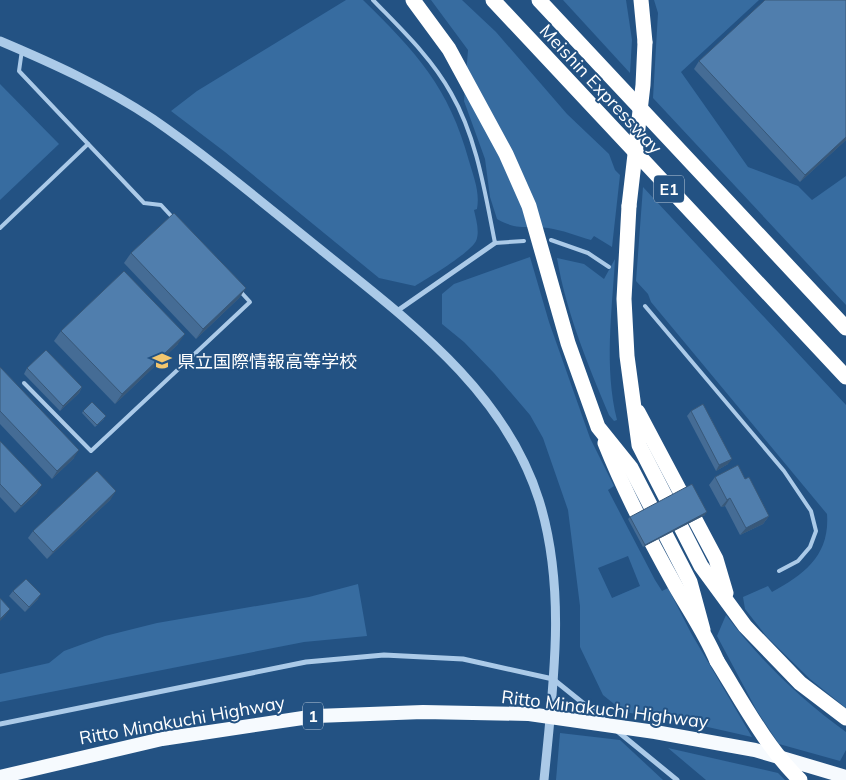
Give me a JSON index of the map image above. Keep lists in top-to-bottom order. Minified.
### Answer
{"streets":{"highway":["Meishin Expressway","E1","Ritto Minakuchi Highway","1"]},"crossings":[["Ritto Minakuchi Highway","1"]],"places":{"school or university":["県立国際情報高等学校"]}}
